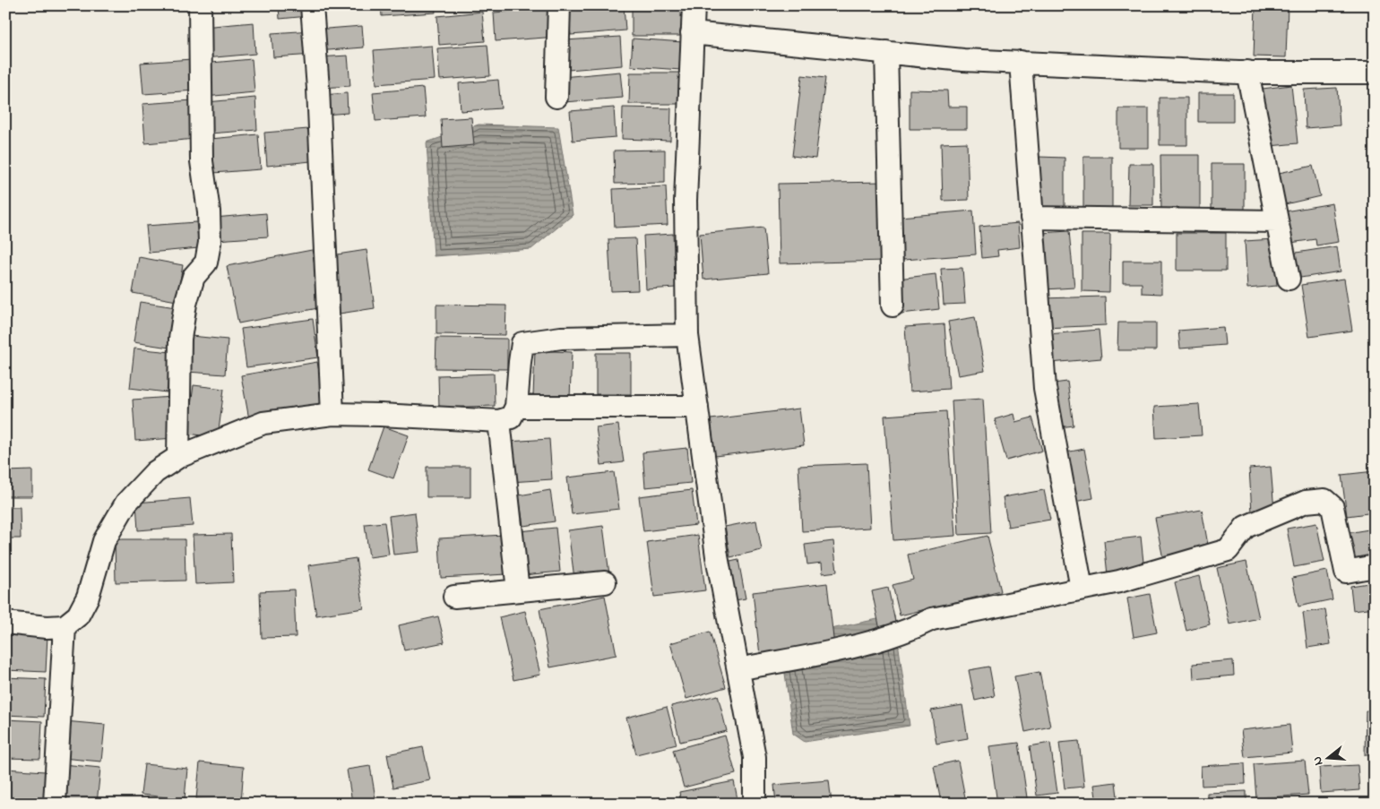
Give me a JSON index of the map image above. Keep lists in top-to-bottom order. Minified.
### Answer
{"north":"left"}
